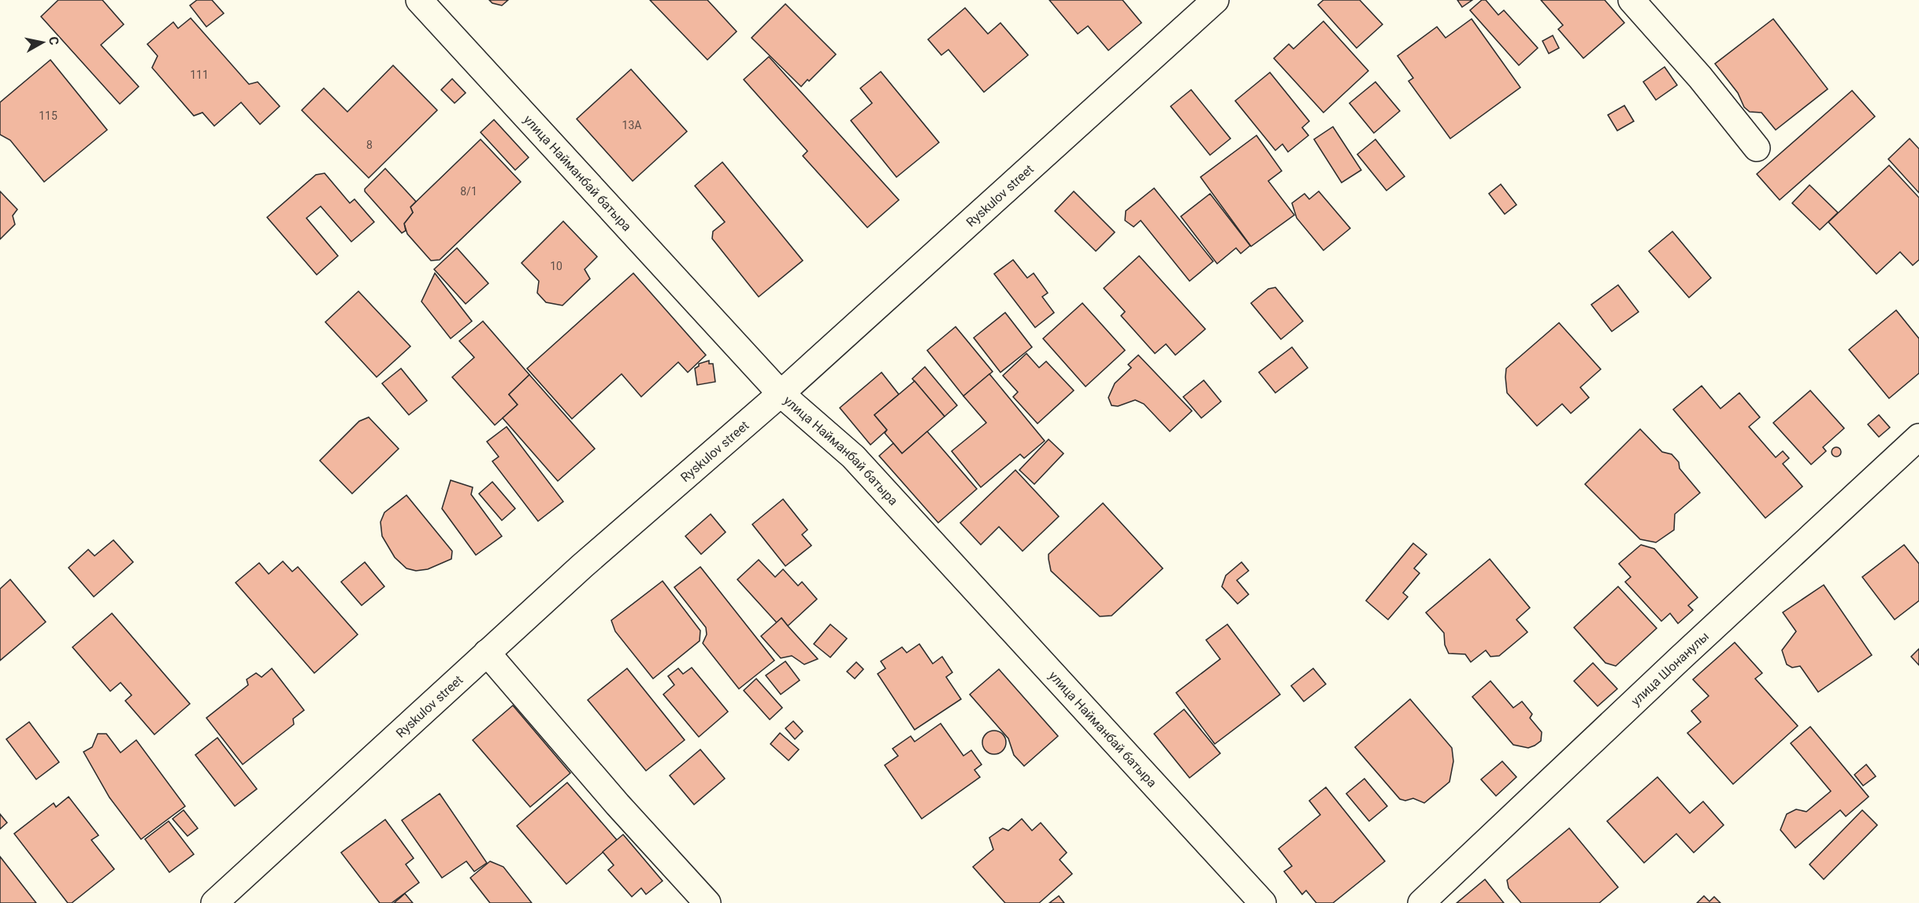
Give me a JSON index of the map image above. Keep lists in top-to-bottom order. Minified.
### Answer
{"streets":{"street":["улица Найманбай батыра","Ryskulov street","улица Шонанулы"]},"crossings":[["улица Найманбай батыра","Ryskulov street"]],"house_numbers":["111","115","13А","8","8/1","10"],"north":"right"}
